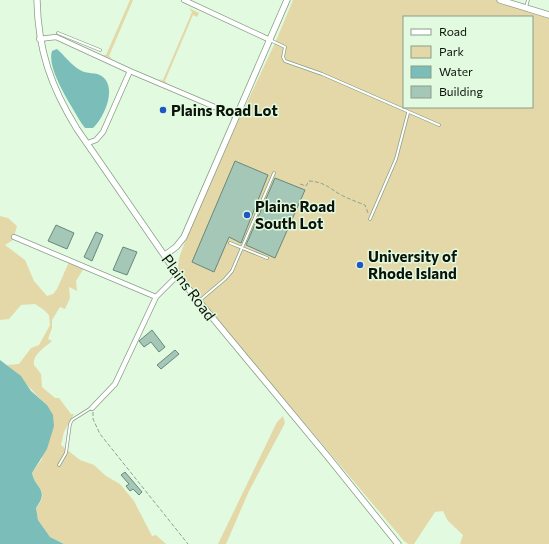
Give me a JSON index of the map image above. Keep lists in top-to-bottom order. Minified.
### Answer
{"streets":{"street":["Plains Road"]},"places":["Plains Road Lot","Plains Road South Lot","University of Rhode Island"],"legend":["Road","Park","Water","Building"]}
